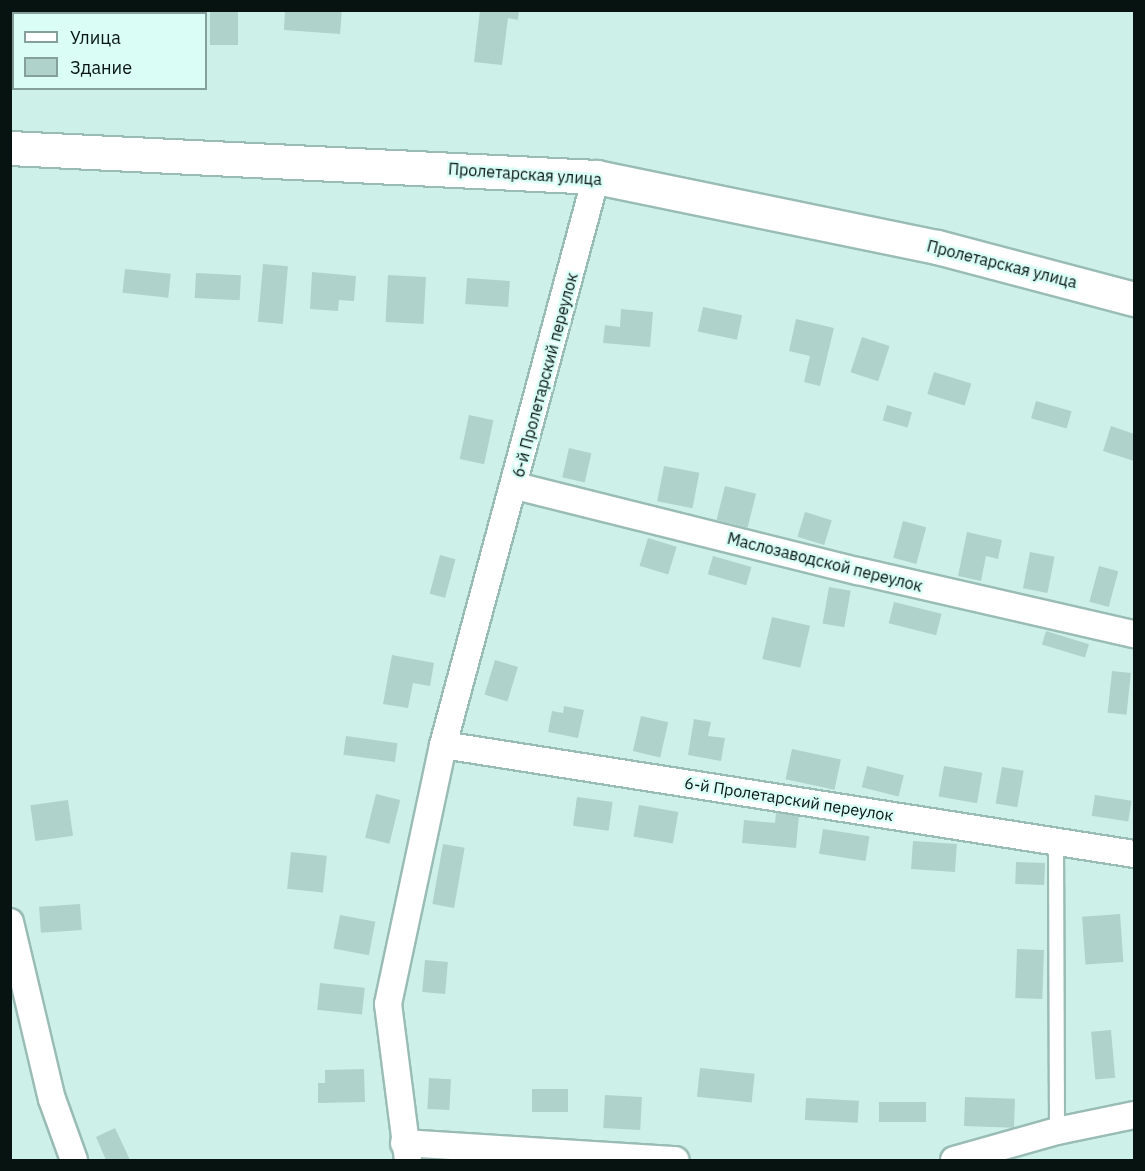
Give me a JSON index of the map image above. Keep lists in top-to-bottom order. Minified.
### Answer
{"streets":{"main road":["Пролетарская улица"],"street":["6-й Пролетарский переулок","Маслозаводской переулок"]},"crossings":[["Пролетарская улица","6-й Пролетарский переулок"],["6-й Пролетарский переулок","Маслозаводской переулок"]],"legend":["Улица","Здание"]}
